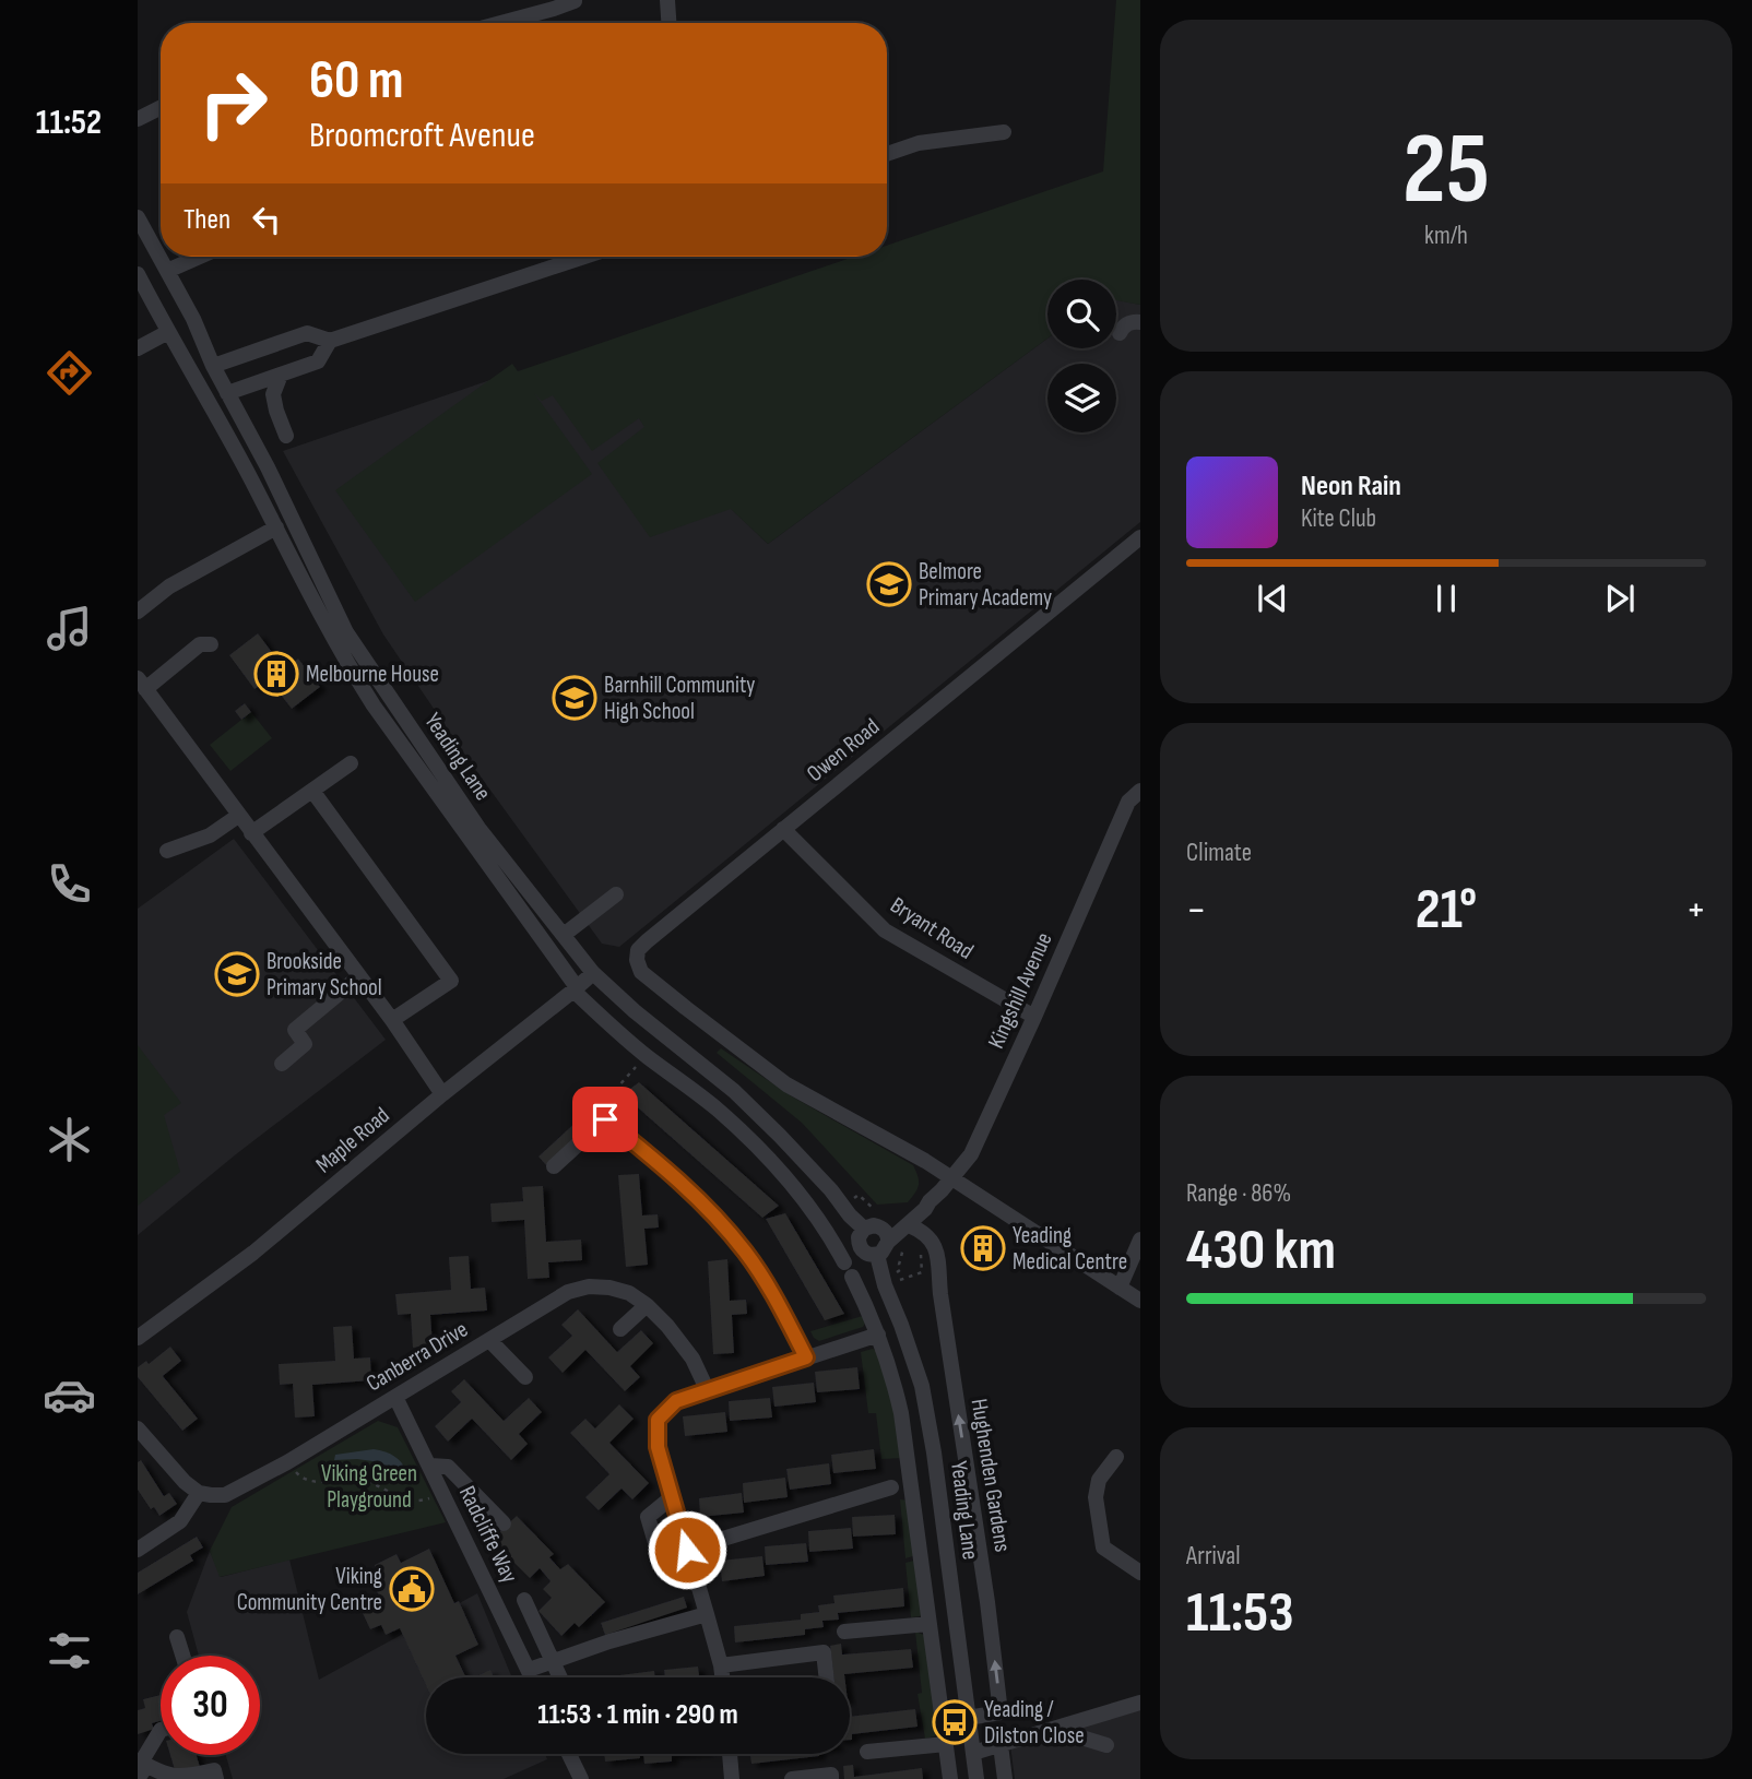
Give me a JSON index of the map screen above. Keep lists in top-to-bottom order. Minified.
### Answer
{"streets":{"street":["Owen Road","Yeading Lane","Bryant Road","Kingshill Avenue","Maple Road","Canberra Drive","Hughenden Gardens","Radcliffe Way"]},"crossings":[["Owen Road","Bryant Road"],["Owen Road","Kingshill Avenue"],["Yeading Lane","Kingshill Avenue"],["Yeading Lane","Maple Road"],["Yeading Lane","Hughenden Gardens"],["Bryant Road","Kingshill Avenue"],["Canberra Drive","Radcliffe Way"]],"parks":["Viking Green Playground"],"places":{"school or university":["Belmore Primary Academy","Barnhill Community High School","Brookside Primary School"],"building":["Melbourne House","Yeading Medical Centre"],"public building":["Viking Community Centre"],"bus stop":["Yeading / Dilston Close"]},"page":{"tabs":"11:52","tile":[["25","km/h"],"Climate",["Range · 86%","430 km"],["Arrival","11:53"]],"turn":["60 m","Broomcroft Avenue"],"then":"Then","song":["Neon Rain","Kite Club"],"heat":["−","21°","+"],"limit":"30","trip":"11:53 · 1 min · 290 m"}}
